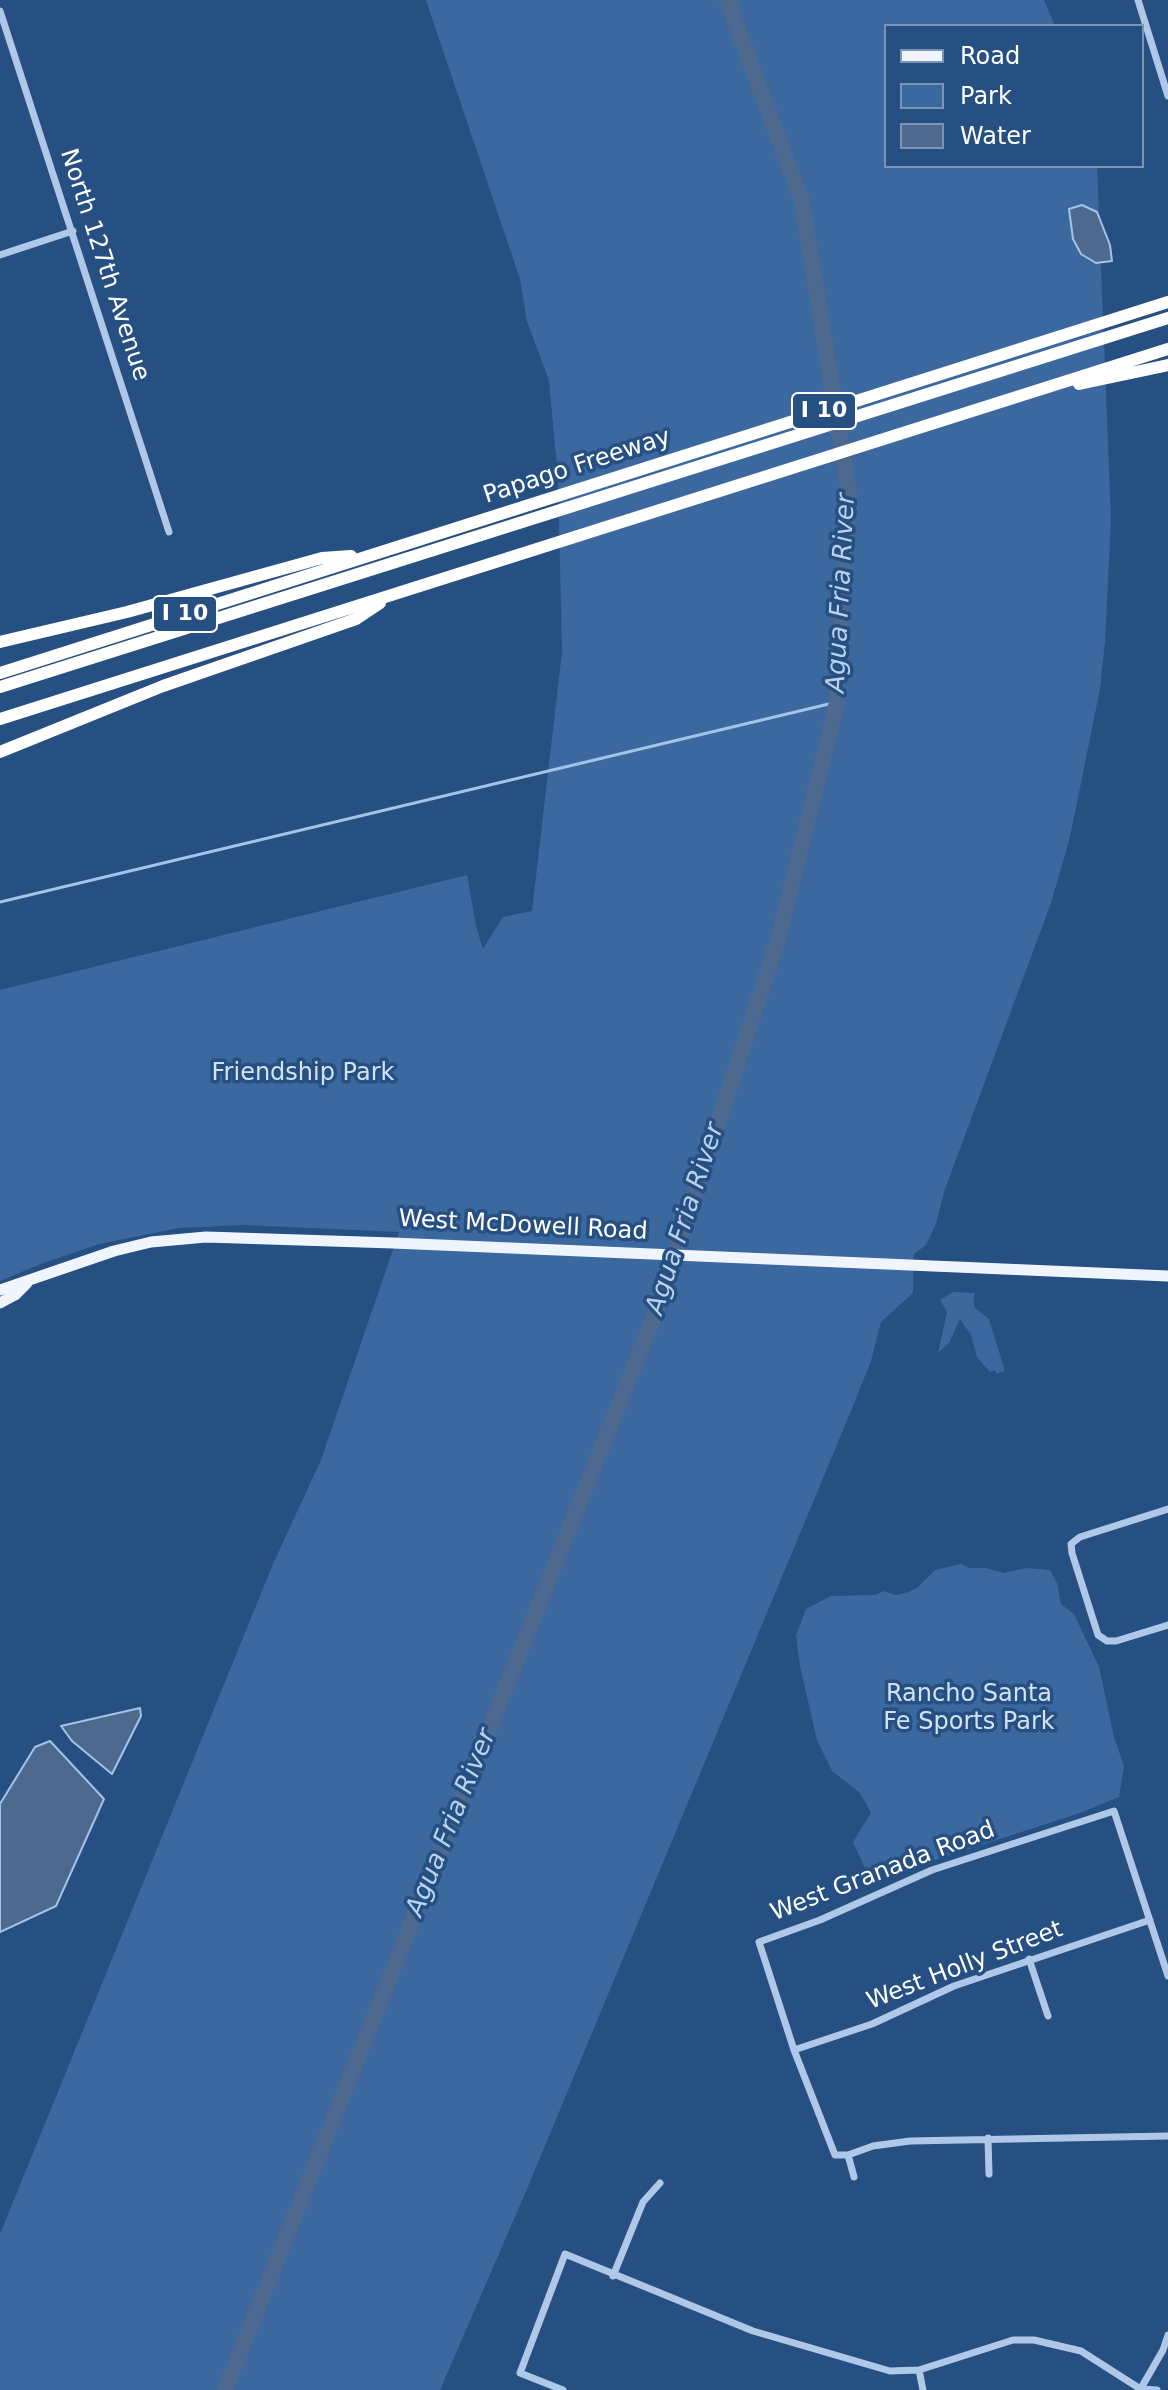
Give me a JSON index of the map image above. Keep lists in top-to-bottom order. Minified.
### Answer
{"streets":{"highway":["I 10","Papago Freeway"],"main road":["West McDowell Road"],"street":["North 127th Avenue","West Granada Road","West Holly Street"]},"crossings":[["West Granada Road","West Holly Street"]],"water":["Agua Fria River"],"parks":["Friendship Park","Rancho Santa Fe Sports Park"],"legend":["Road","Park","Water"]}
